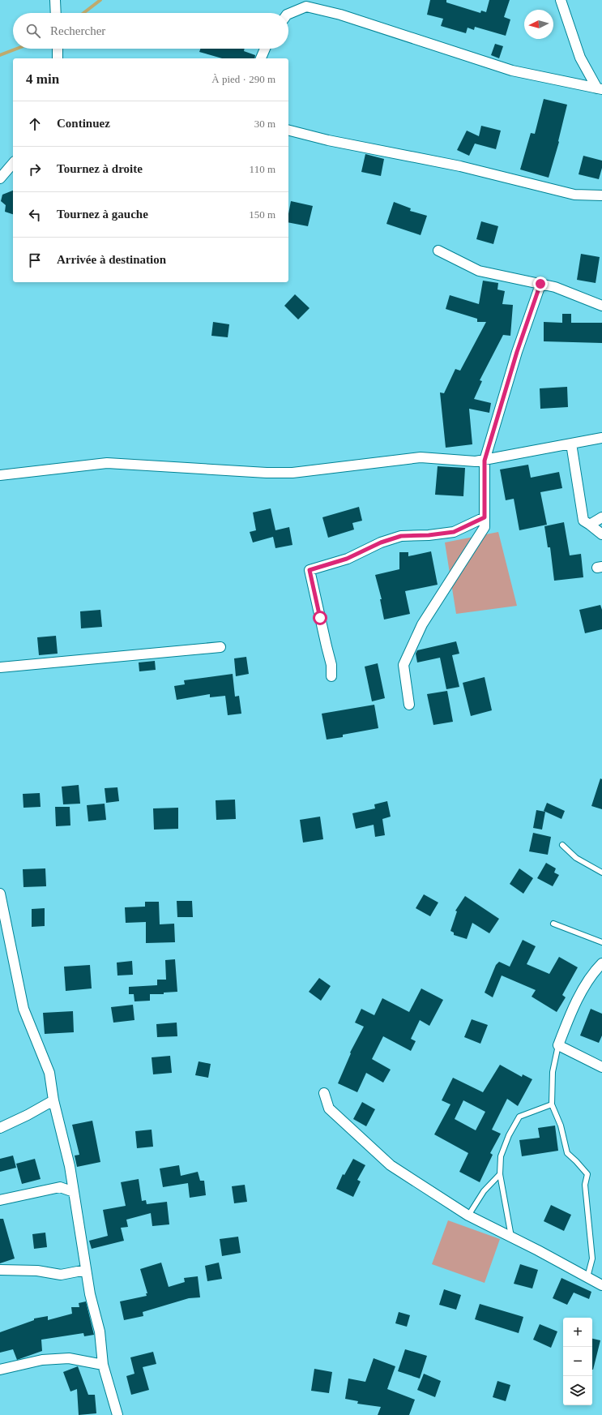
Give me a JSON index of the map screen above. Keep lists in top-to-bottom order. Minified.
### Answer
{"north":"left","page":{"search":"Rechercher","heading":["4 min","À pied · 290 m"],"list":[["Continuez","30 m"],["Tournez à droite","110 m"],["Tournez à gauche","150 m"],"Arrivée à destination"],"map_buttons":["+","−"]}}
